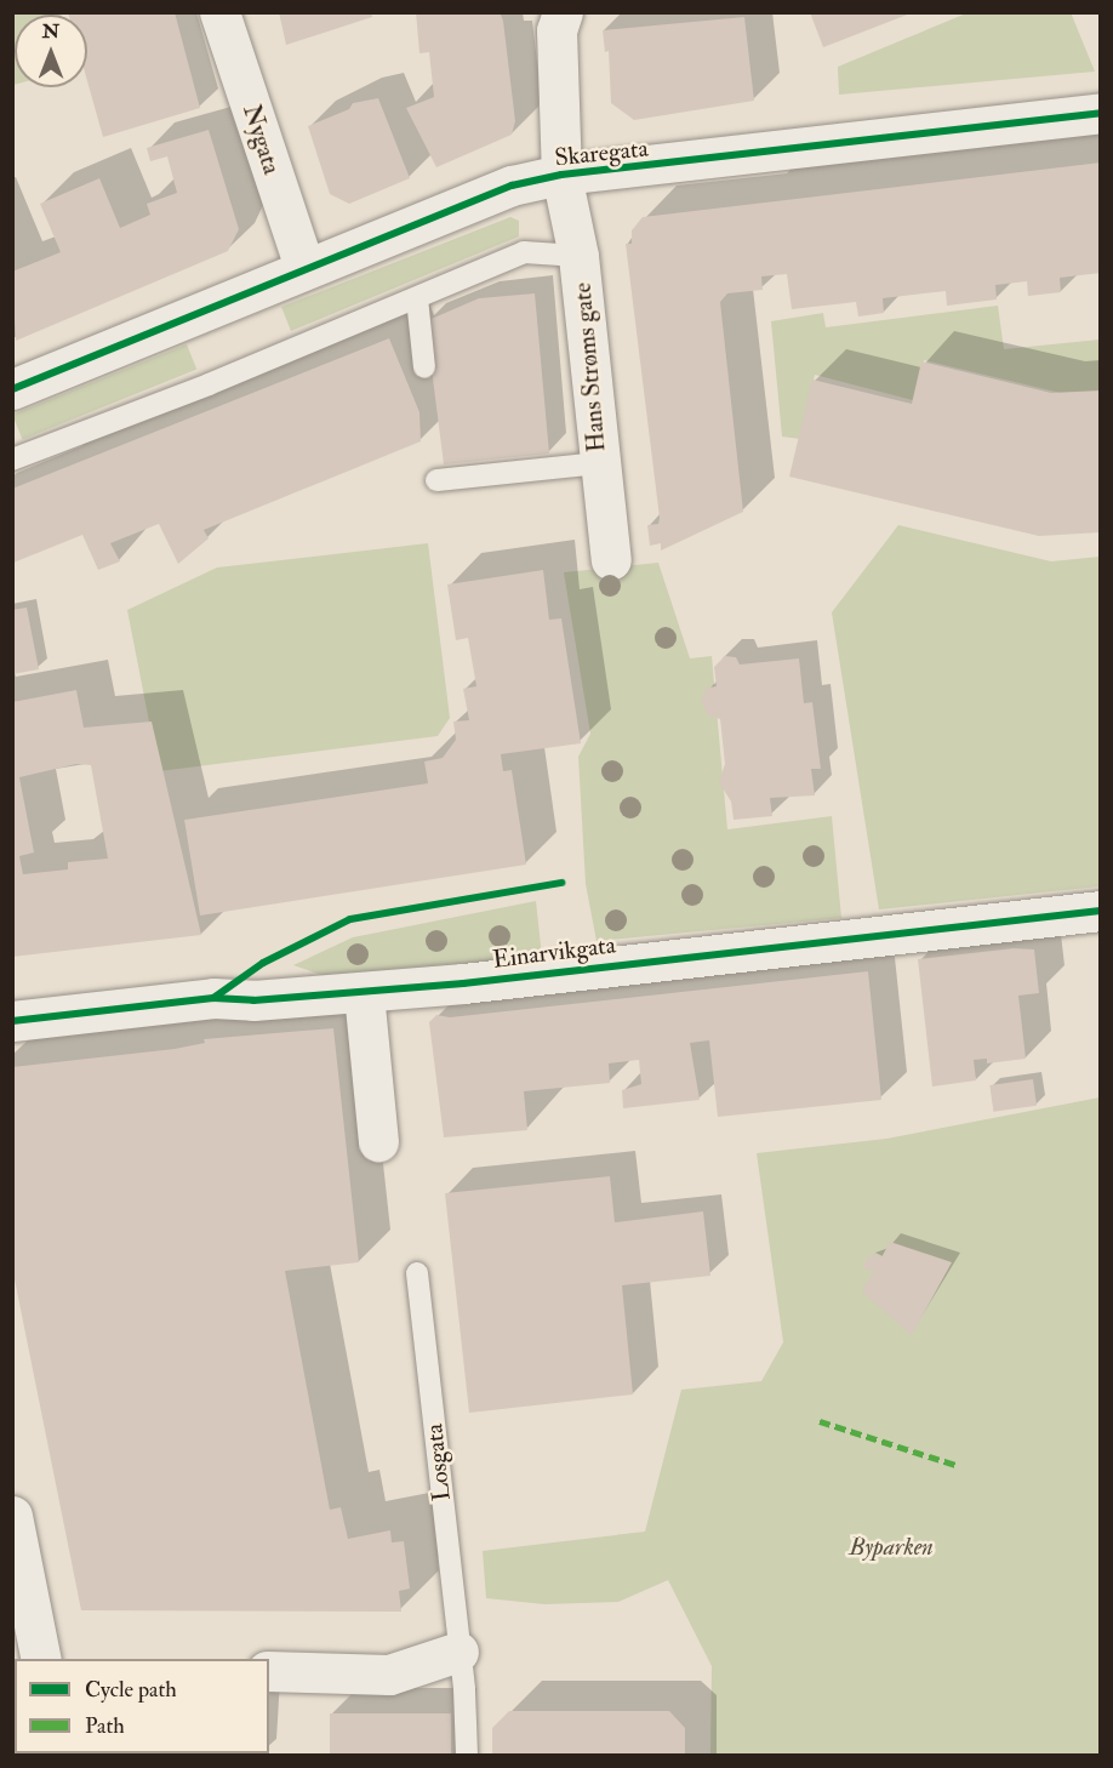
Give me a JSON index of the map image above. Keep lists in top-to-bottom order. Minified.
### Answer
{"streets":{"street":["Nygata","Skaregata","Hans Strøms gate","Einarvikgata"],"lane":["Losgata"]},"crossings":[["Nygata","Skaregata"],["Skaregata","Hans Strøms gate"]],"parks":["Byparken"],"legend":["Cycle path","Path"],"north":"top"}
